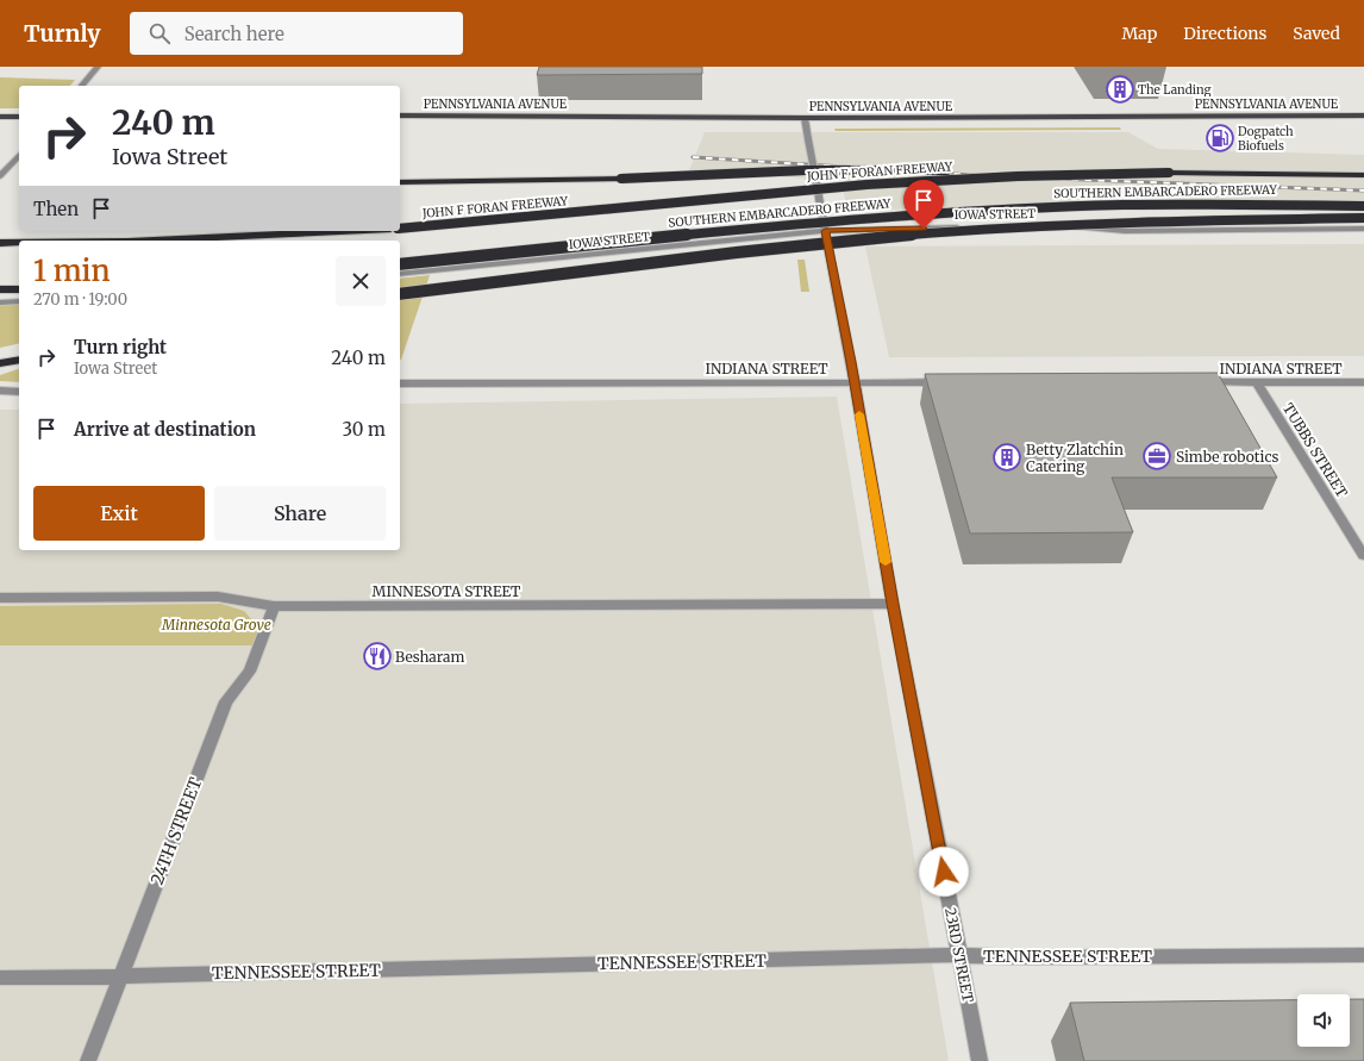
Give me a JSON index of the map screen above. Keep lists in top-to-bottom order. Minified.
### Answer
{"streets":{"highway":["JOHN F FORAN FREEWAY","SOUTHERN EMBARCADERO FREEWAY"],"main road":["PENNSYLVANIA AVENUE"],"street":["IOWA STREET","INDIANA STREET","TUBBS STREET","MINNESOTA STREET","24TH STREET","23RD STREET","TENNESSEE STREET"]},"crossings":[["PENNSYLVANIA AVENUE","23RD STREET"],["IOWA STREET","23RD STREET"],["INDIANA STREET","TUBBS STREET"],["INDIANA STREET","23RD STREET"],["MINNESOTA STREET","24TH STREET"],["MINNESOTA STREET","23RD STREET"],["24TH STREET","TENNESSEE STREET"],["23RD STREET","TENNESSEE STREET"]],"parks":["Minnesota Grove"],"places":{"building":["The Landing","Betty Zlatchin Catering"],"fuel station":["Dogpatch Biofuels"],"office":["Simbe robotics"],"restaurant":["Besharam"]},"page":{"header":"Turnly","search":"Search here","nav":["Map","Directions","Saved"],"turn":["240 m","Iowa Street"],"then":"Then","heading":["1 min","270 m · 19:00"],"list":[{"name":"Turn right","note":"Iowa Street","value":"240 m"},{"name":"Arrive at destination","value":"30 m"}],"buttons":["Exit","Share"]}}
